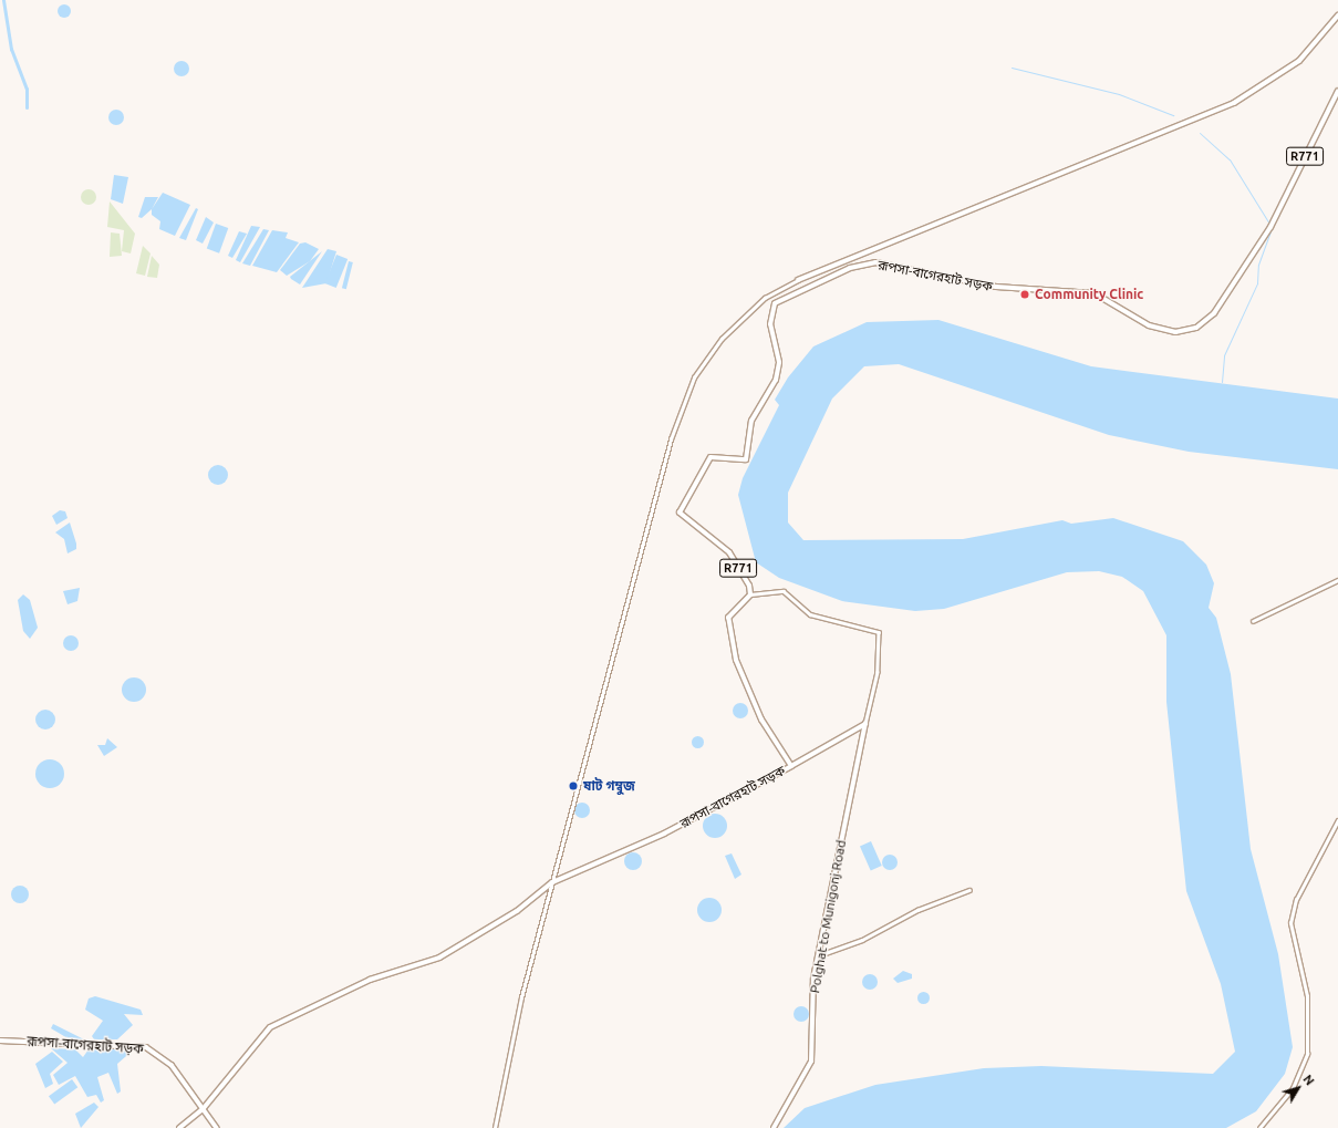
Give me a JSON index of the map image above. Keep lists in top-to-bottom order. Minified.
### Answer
{"streets":{"main road":["R771","রূপসা-বাগেরহাট সড়ক"],"street":["Polghat to Munigonj Road"]},"places":["Community Clinic","ষাট গম্বুজ"],"north":"top right"}
